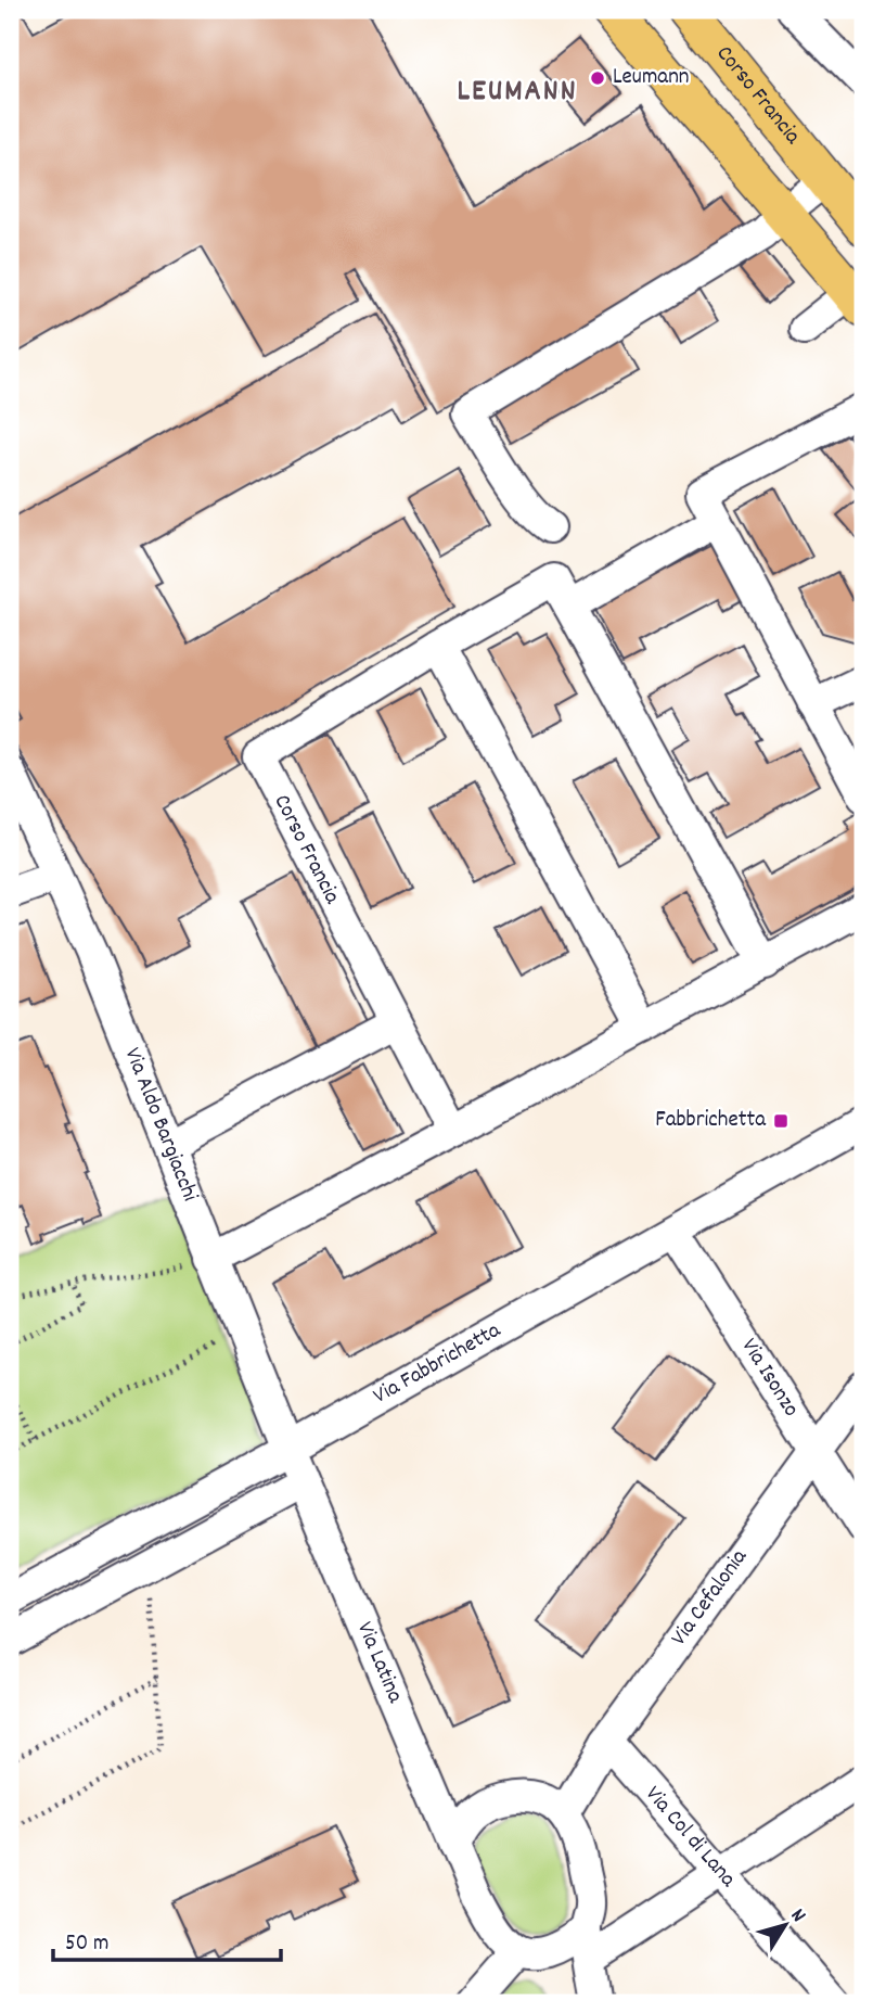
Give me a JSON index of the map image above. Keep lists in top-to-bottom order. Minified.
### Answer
{"streets":{"main road":["Corso Francia"],"street":["Via Aldo Bargiacchi","Via Fabbrichetta","Via Isonzo","Via Cefalonia","Via Latina","Via Col di Lana"]},"crossings":[["Via Aldo Bargiacchi","Via Fabbrichetta"],["Via Aldo Bargiacchi","Via Latina"],["Via Fabbrichetta","Via Isonzo"],["Via Isonzo","Via Cefalonia"],["Via Cefalonia","Via Latina"],["Via Cefalonia","Via Col di Lana"]],"districts":["LEUMANN"],"places":{"other":["Leumann"],"transit":["Fabbrichetta"]},"scale_bar":"50 m","north":"top right"}
